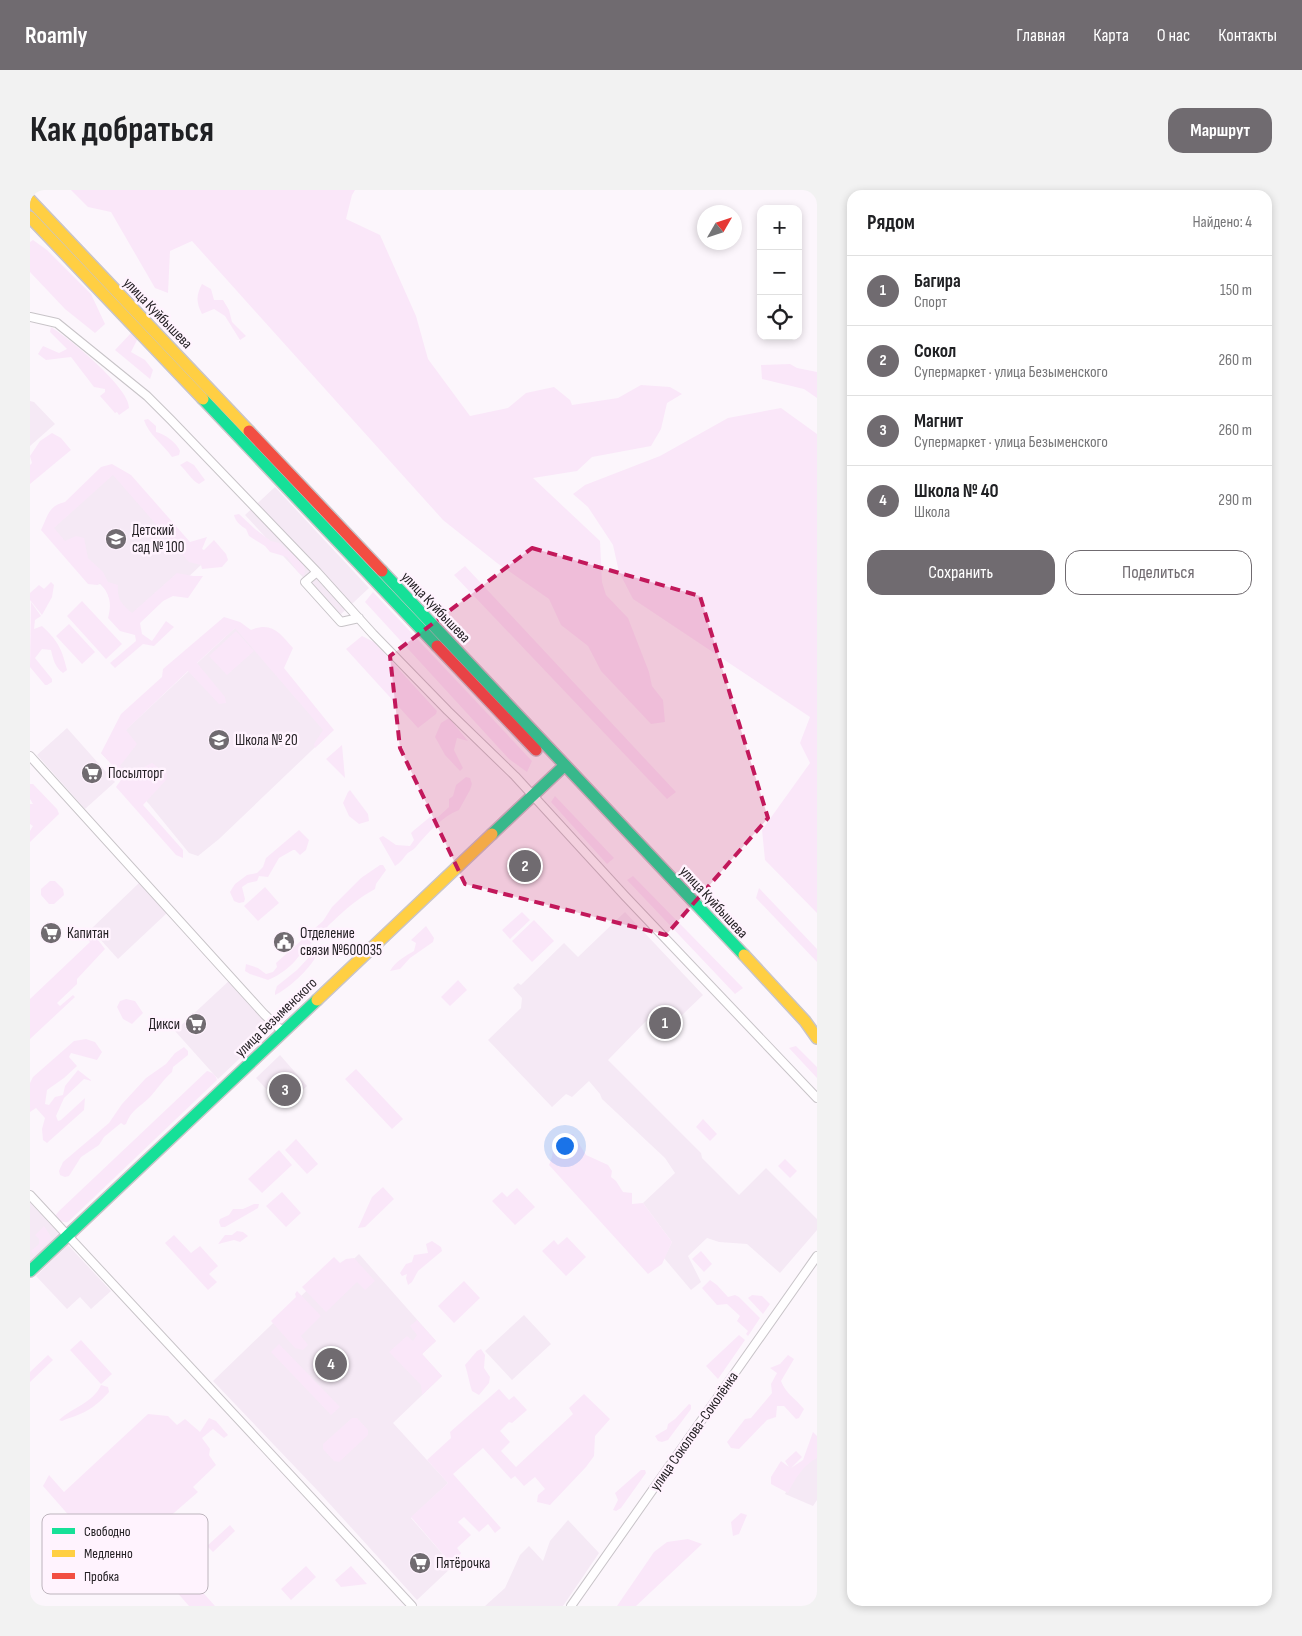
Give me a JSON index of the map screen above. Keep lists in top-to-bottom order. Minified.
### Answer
{"streets":{"main road":["улица Куйбышева","улица Безыменского"],"street":["улица Соколова-Соколёнка"]},"crossings":[["улица Куйбышева","улица Безыменского"]],"places":{"school or university":["Детский сад № 100","Школа № 20"],"supermarket":["Посылторг","Капитан","Дикси","Пятёрочка"],"public building":["Отделение связи №600035"]},"legend":["Свободно","Медленно","Пробка"],"north":"top right","page":{"header":"Roamly","nav":["Главная","Карта","О нас","Контакты"],"buttons":["Маршрут",["Сохранить","Поделиться"]],"title":"Как добраться","heading":["Рядом","Найдено: 4"],"map_buttons":["+","−"],"list":[{"mark":"1","name":"Багира","note":"Спорт","value":"150 m"},{"mark":"2","name":"Сокол","note":"Супермаркет · улица Безыменского","value":"260 m"},{"mark":"3","name":"Магнит","note":"Супермаркет · улица Безыменского","value":"260 m"},{"mark":"4","name":"Школа № 40","note":"Школа","value":"290 m"}],"pins":["2","1","3","4"]}}
